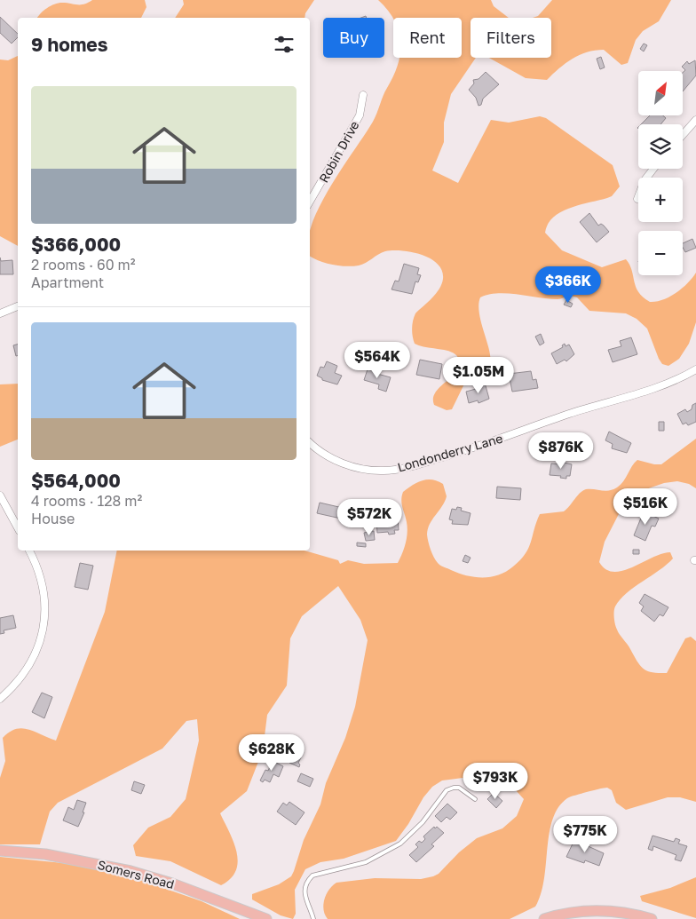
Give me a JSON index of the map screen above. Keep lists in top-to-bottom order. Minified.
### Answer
{"streets":{"main road":["Somers Road"],"street":["Robin Drive","Londonderry Lane"]},"north":"top right","page":{"chip":["Buy","Rent","Filters"],"heading":"9 homes","map_buttons":["+","−"],"list":[{"name":"$366,000","note":"2 rooms · 60 m² · Apartment"},{"name":"$564,000","note":"4 rooms · 128 m² · House"}],"price":["$366K","$564K","$1.05M","$876K","$516K","$572K","$628K","$793K","$775K"]}}
